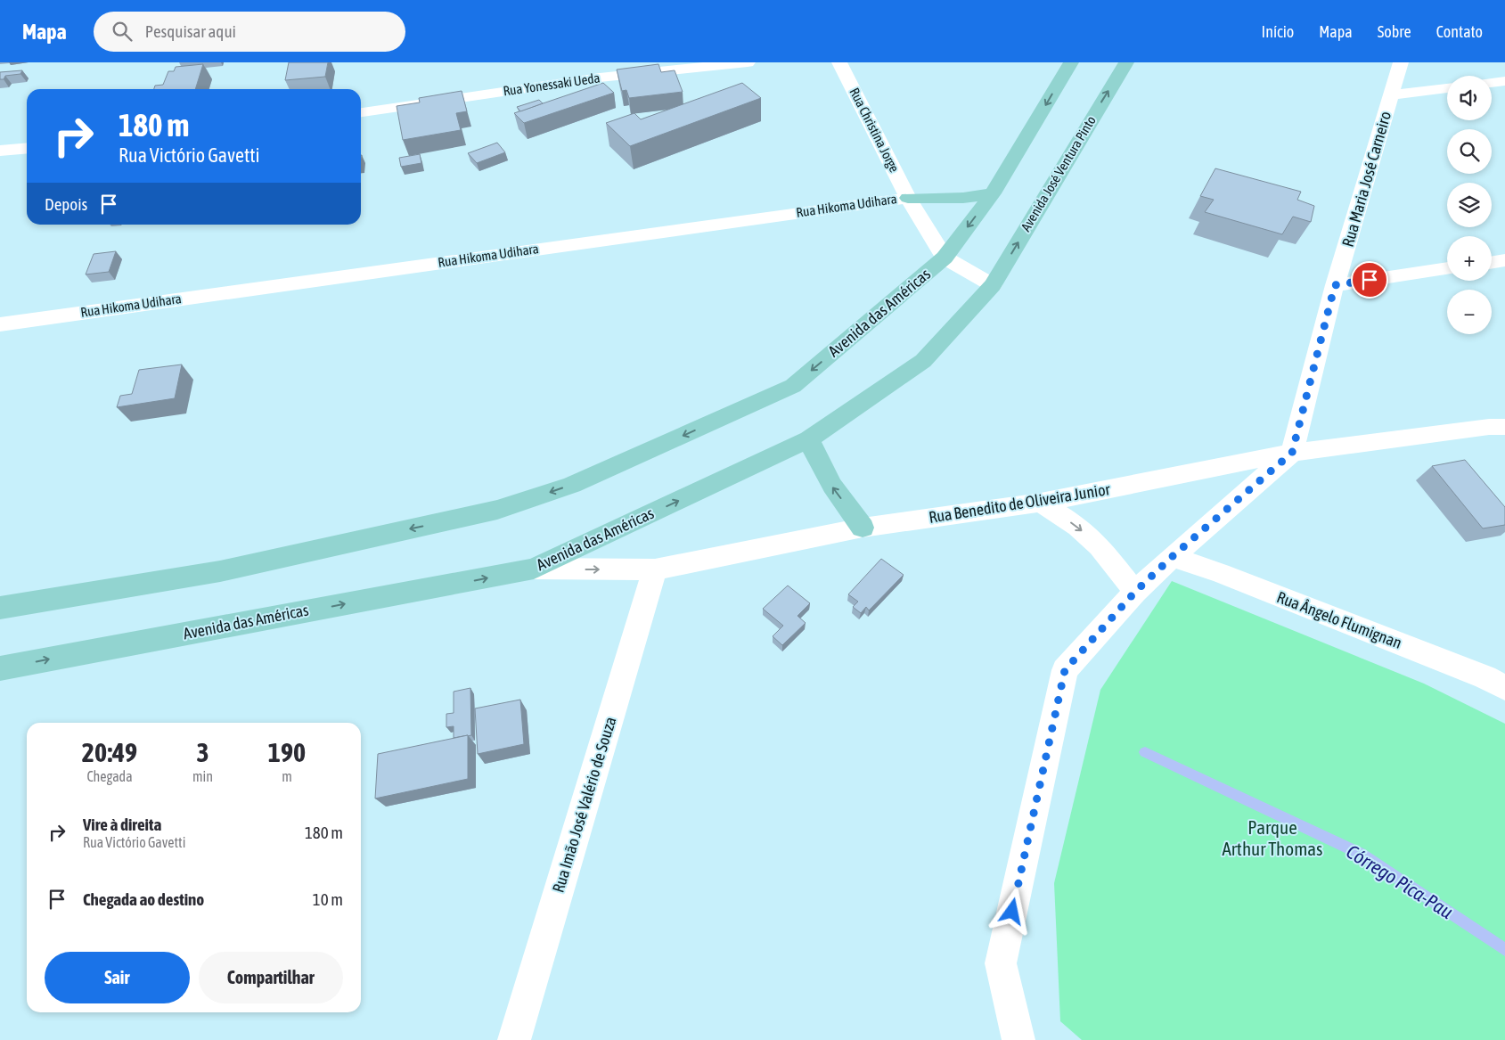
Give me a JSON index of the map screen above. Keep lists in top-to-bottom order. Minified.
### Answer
{"streets":{"main road":["Avenida José Ventura Pinto","Avenida das Américas"],"street":["Rua Yonessaki Ueda","Rua Christina Jorge","Rua Maria José Carneiro","Rua Hikoma Udihara","Rua Benedito de Oliveira Junior","Rua Ângelo Flumignan","Rua Imão José Valério de Souza"]},"crossings":[["Rua Christina Jorge","Rua Hikoma Udihara"],["Avenida José Ventura Pinto","Avenida das Américas"],["Rua Maria José Carneiro","Rua Benedito de Oliveira Junior"],["Rua Hikoma Udihara","Avenida das Américas"],["Avenida das Américas","Rua Benedito de Oliveira Junior"],["Rua Benedito de Oliveira Junior","Rua Imão José Valério de Souza"]],"water":["Córrego Pica-Pau"],"parks":["Parque Arthur Thomas"],"page":{"header":"Mapa","search":"Pesquisar aqui","nav":["Início","Mapa","Sobre","Contato"],"map_buttons":["+","−"],"turn":["180 m","Rua Victório Gavetti"],"then":"Depois","eta":["20:49","Chegada","3","min","190","m"],"list":[{"name":"Vire à direita","note":"Rua Victório Gavetti","value":"180 m"},{"name":"Chegada ao destino","value":"10 m"}],"buttons":["Sair","Compartilhar"]}}
